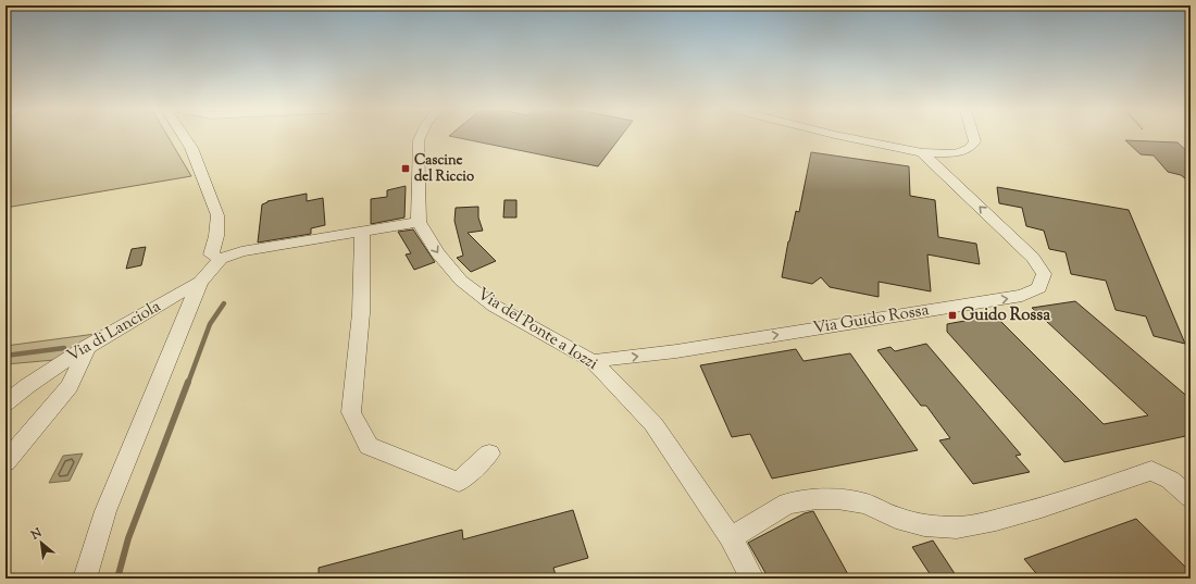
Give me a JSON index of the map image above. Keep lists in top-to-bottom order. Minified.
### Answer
{"streets":{"street":["Via Guido Rossa","Via del Ponte a Iozzi","Via di Lanciola"]},"crossings":[["Via Guido Rossa","Via del Ponte a Iozzi"],["Via del Ponte a Iozzi","Via di Lanciola"]],"one_way":["Via del Ponte a Iozzi"],"places":{"transit":["Cascine del Riccio","Guido Rossa"]},"north":"top left"}
